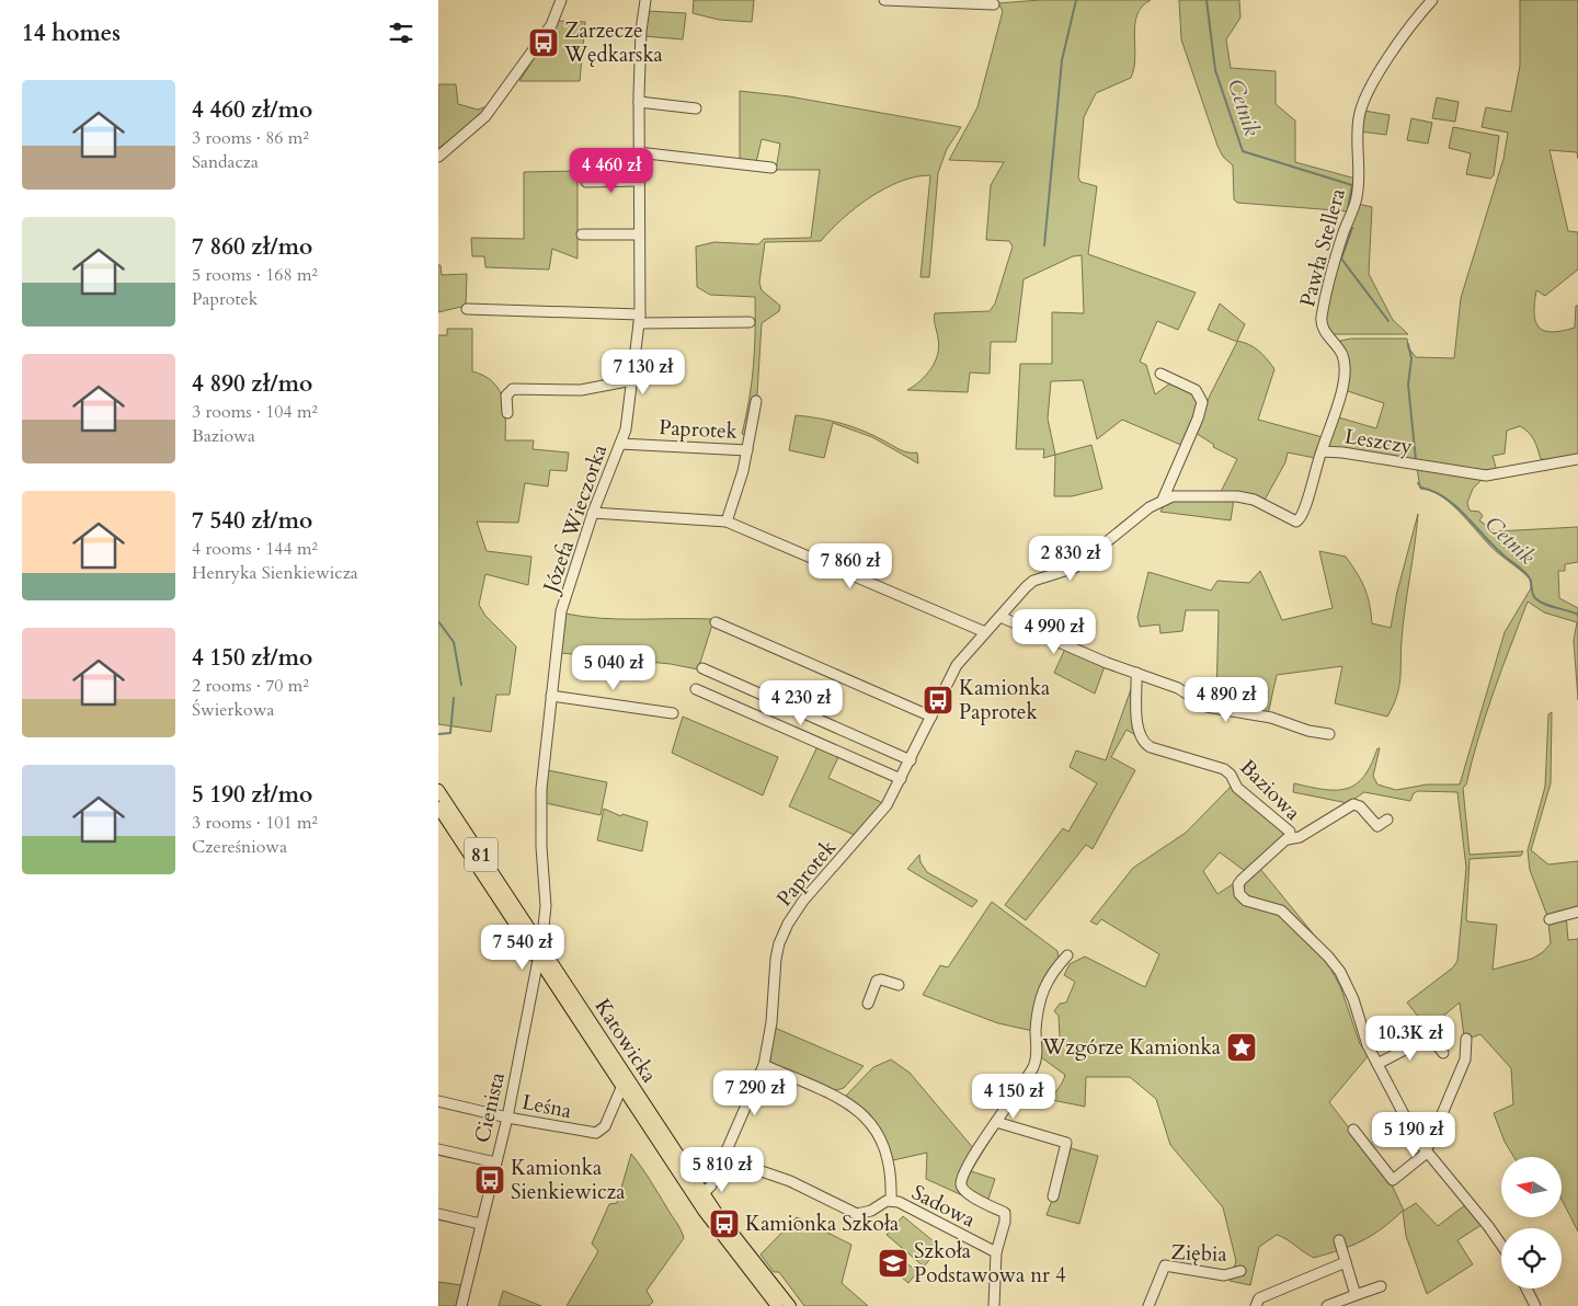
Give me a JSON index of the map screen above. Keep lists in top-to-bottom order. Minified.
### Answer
{"streets":{"main road":["81","Katowicka"],"street":["Pawła Stellera","Paprotek","Leszczy","Józefa Wieczorka","Baziowa","Leśna","Cienista","Sadowa","Ziębia"]},"crossings":[["Pawła Stellera","Leszczy"],["Paprotek","Leszczy"],["Paprotek","Józefa Wieczorka"],["Paprotek","Katowicka"],["Paprotek","Sadowa"],["Józefa Wieczorka","Katowicka"],["Katowicka","Leśna"],["Katowicka","Cienista"],["Leśna","Cienista"]],"water":["Cetnik"],"places":{"bus stop":["Zarzecze Wędkarska","Kamionka Paprotek","Kamionka Sienkiewicza","Kamionka Szkoła"],"place":["Wzgórze Kamionka"],"school or university":["Szkoła Podstawowa nr 4"]},"north":"left","page":{"heading":"14 homes","list":[{"name":"4 460 zł/mo","note":"3 rooms · 86 m² · Sandacza"},{"name":"7 860 zł/mo","note":"5 rooms · 168 m² · Paprotek"},{"name":"4 890 zł/mo","note":"3 rooms · 104 m² · Baziowa"},{"name":"7 540 zł/mo","note":"4 rooms · 144 m² · Henryka Sienkiewicza"},{"name":"4 150 zł/mo","note":"2 rooms · 70 m² · Świerkowa"},{"name":"5 190 zł/mo","note":"3 rooms · 101 m² · Czereśniowa"}],"price":["4 460 zł","7 130 zł","2 830 zł","7 860 zł","4 990 zł","5 040 zł","4 890 zł","4 230 zł","7 540 zł","10.3K zł","7 290 zł","4 150 zł","5 190 zł","5 810 zł"]}}
